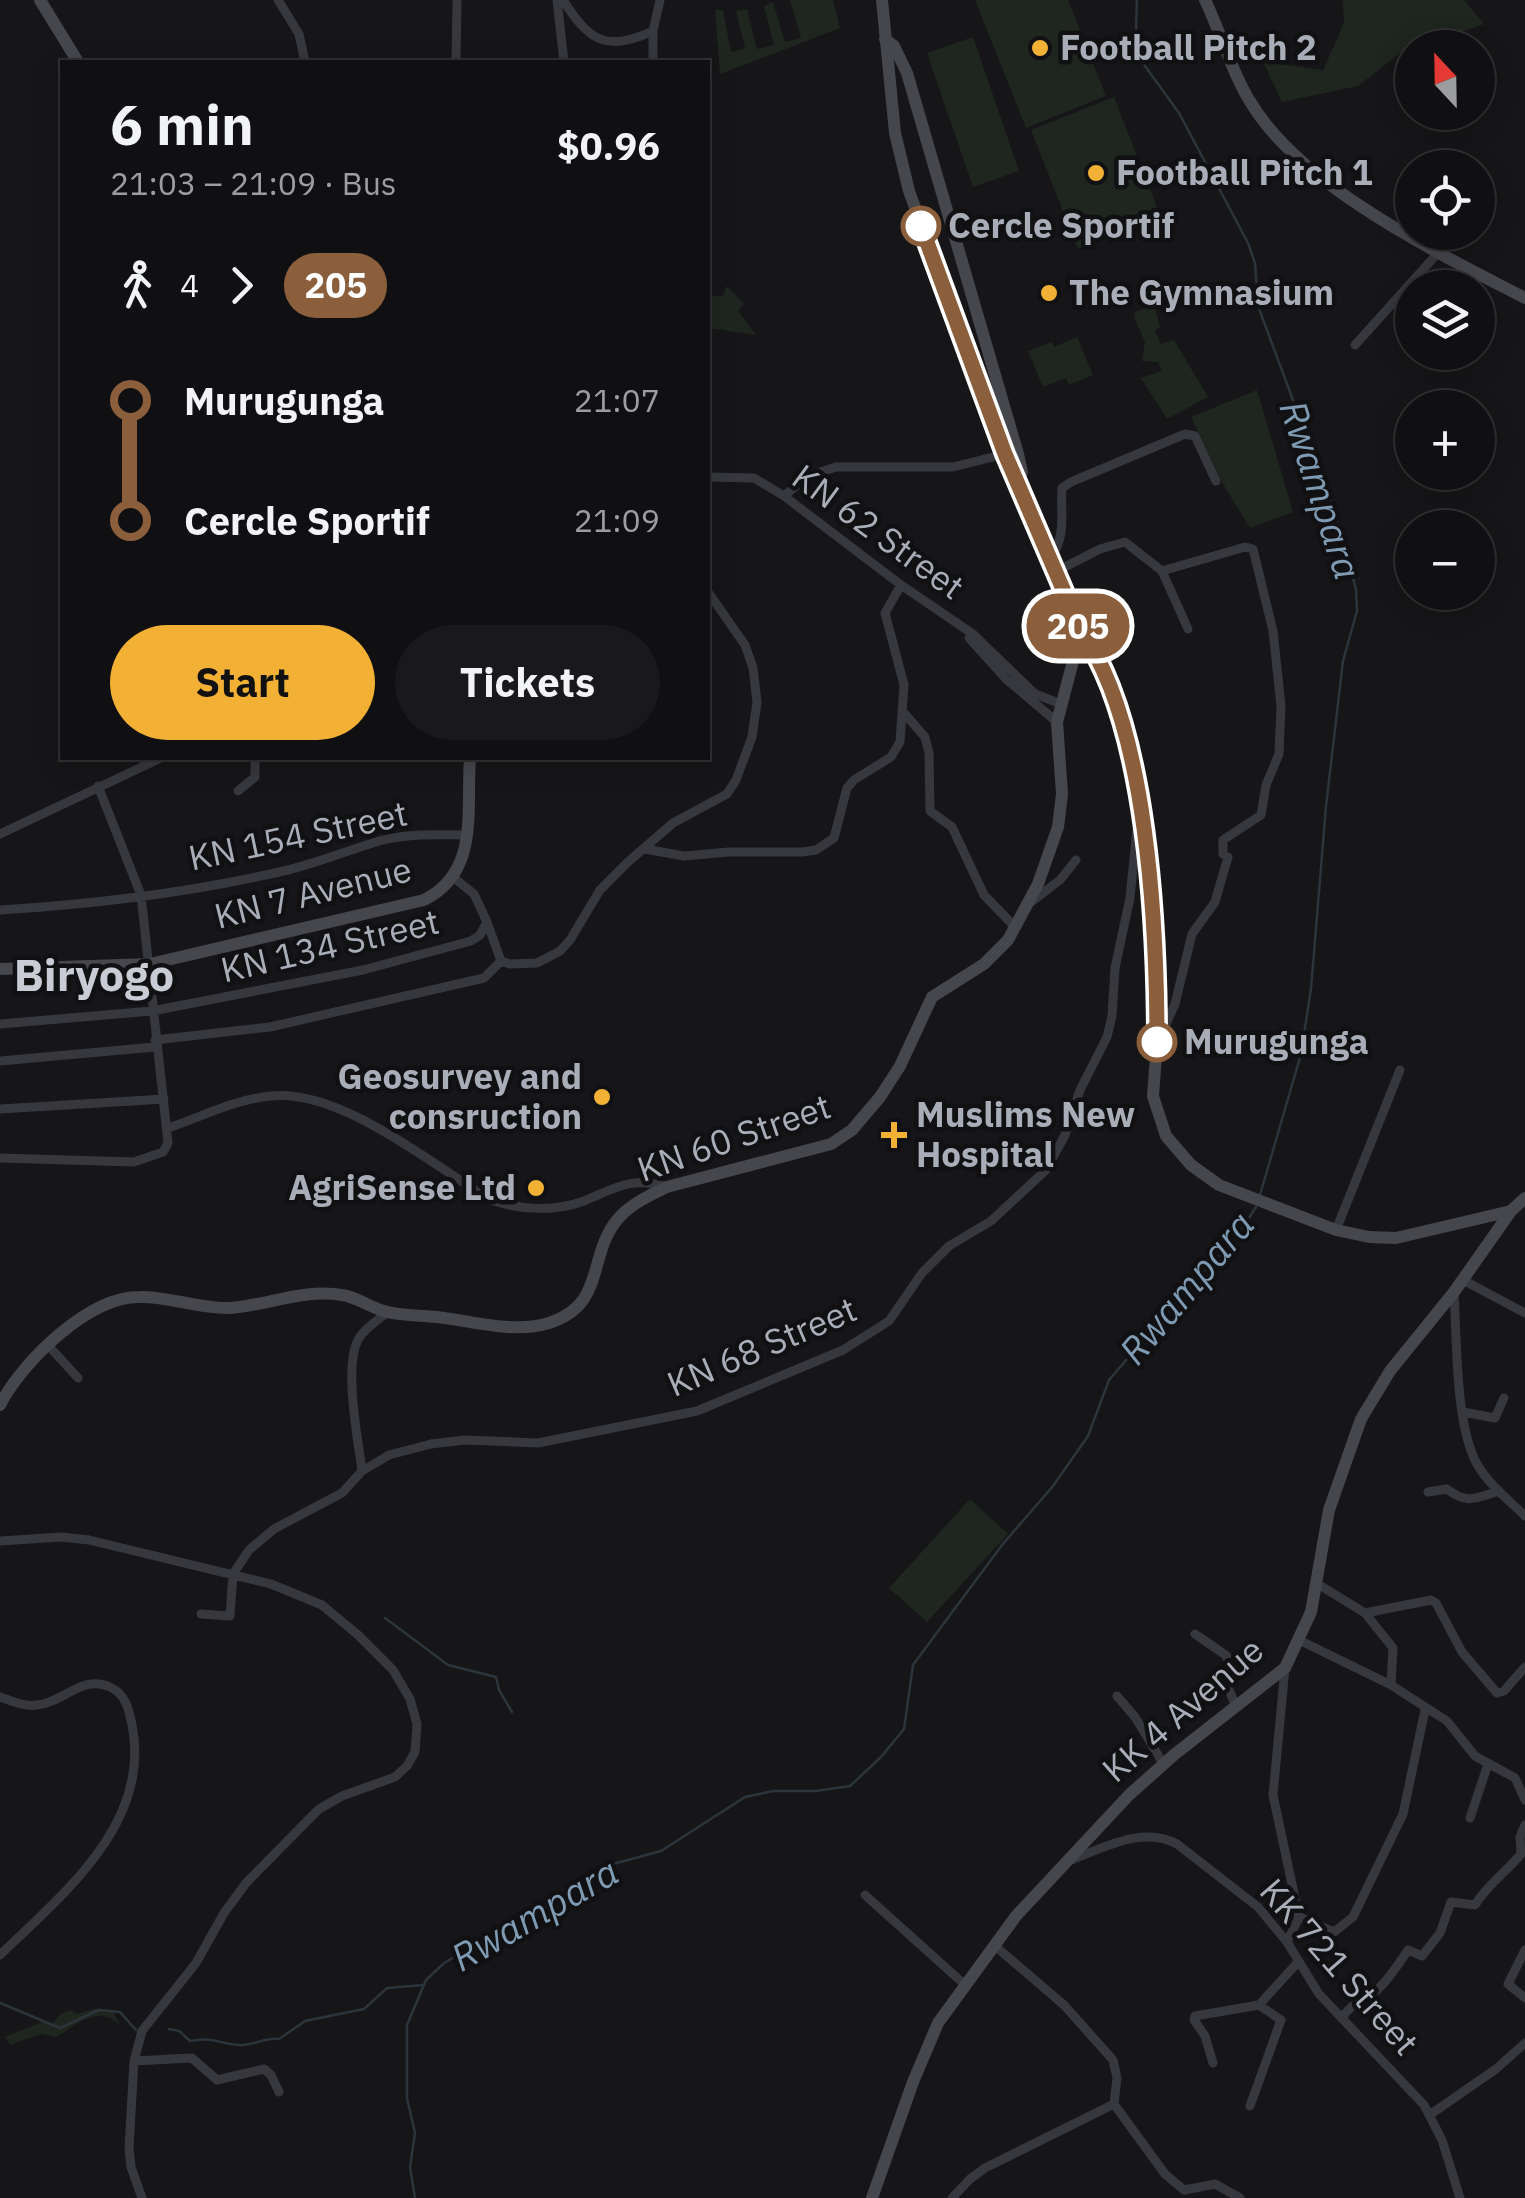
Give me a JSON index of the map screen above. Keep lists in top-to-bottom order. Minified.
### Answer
{"streets":{"main road":["KN 7 Avenue","KN 60 Street","KK 4 Avenue"],"street":["KN 62 Street","KN 154 Street","KN 134 Street","KN 68 Street","KK 721 Street"]},"crossings":[["KN 62 Street","KN 60 Street"],["KN 154 Street","KN 7 Avenue"],["KN 7 Avenue","KN 134 Street"],["KK 4 Avenue","KK 721 Street"]],"districts":["Biryogo"],"water":["Rwampara"],"places":{"other":["Football Pitch 2","Football Pitch 1","Cercle Sportif","The Gymnasium","Murugunga","Geosurvey and consruction","AgriSense Ltd"],"health":["Muslims New Hospital"]},"lines":["bus line 205"],"north":"top","page":{"on_map":"205","map_buttons":["+","−"],"heading":["6 min","21:03 – 21:09 · Bus","$0.96"],"legs":["4","205"],"list":[{"name":"Murugunga","value":"21:07"},{"name":"Cercle Sportif","value":"21:09"}],"buttons":["Start","Tickets"]}}
